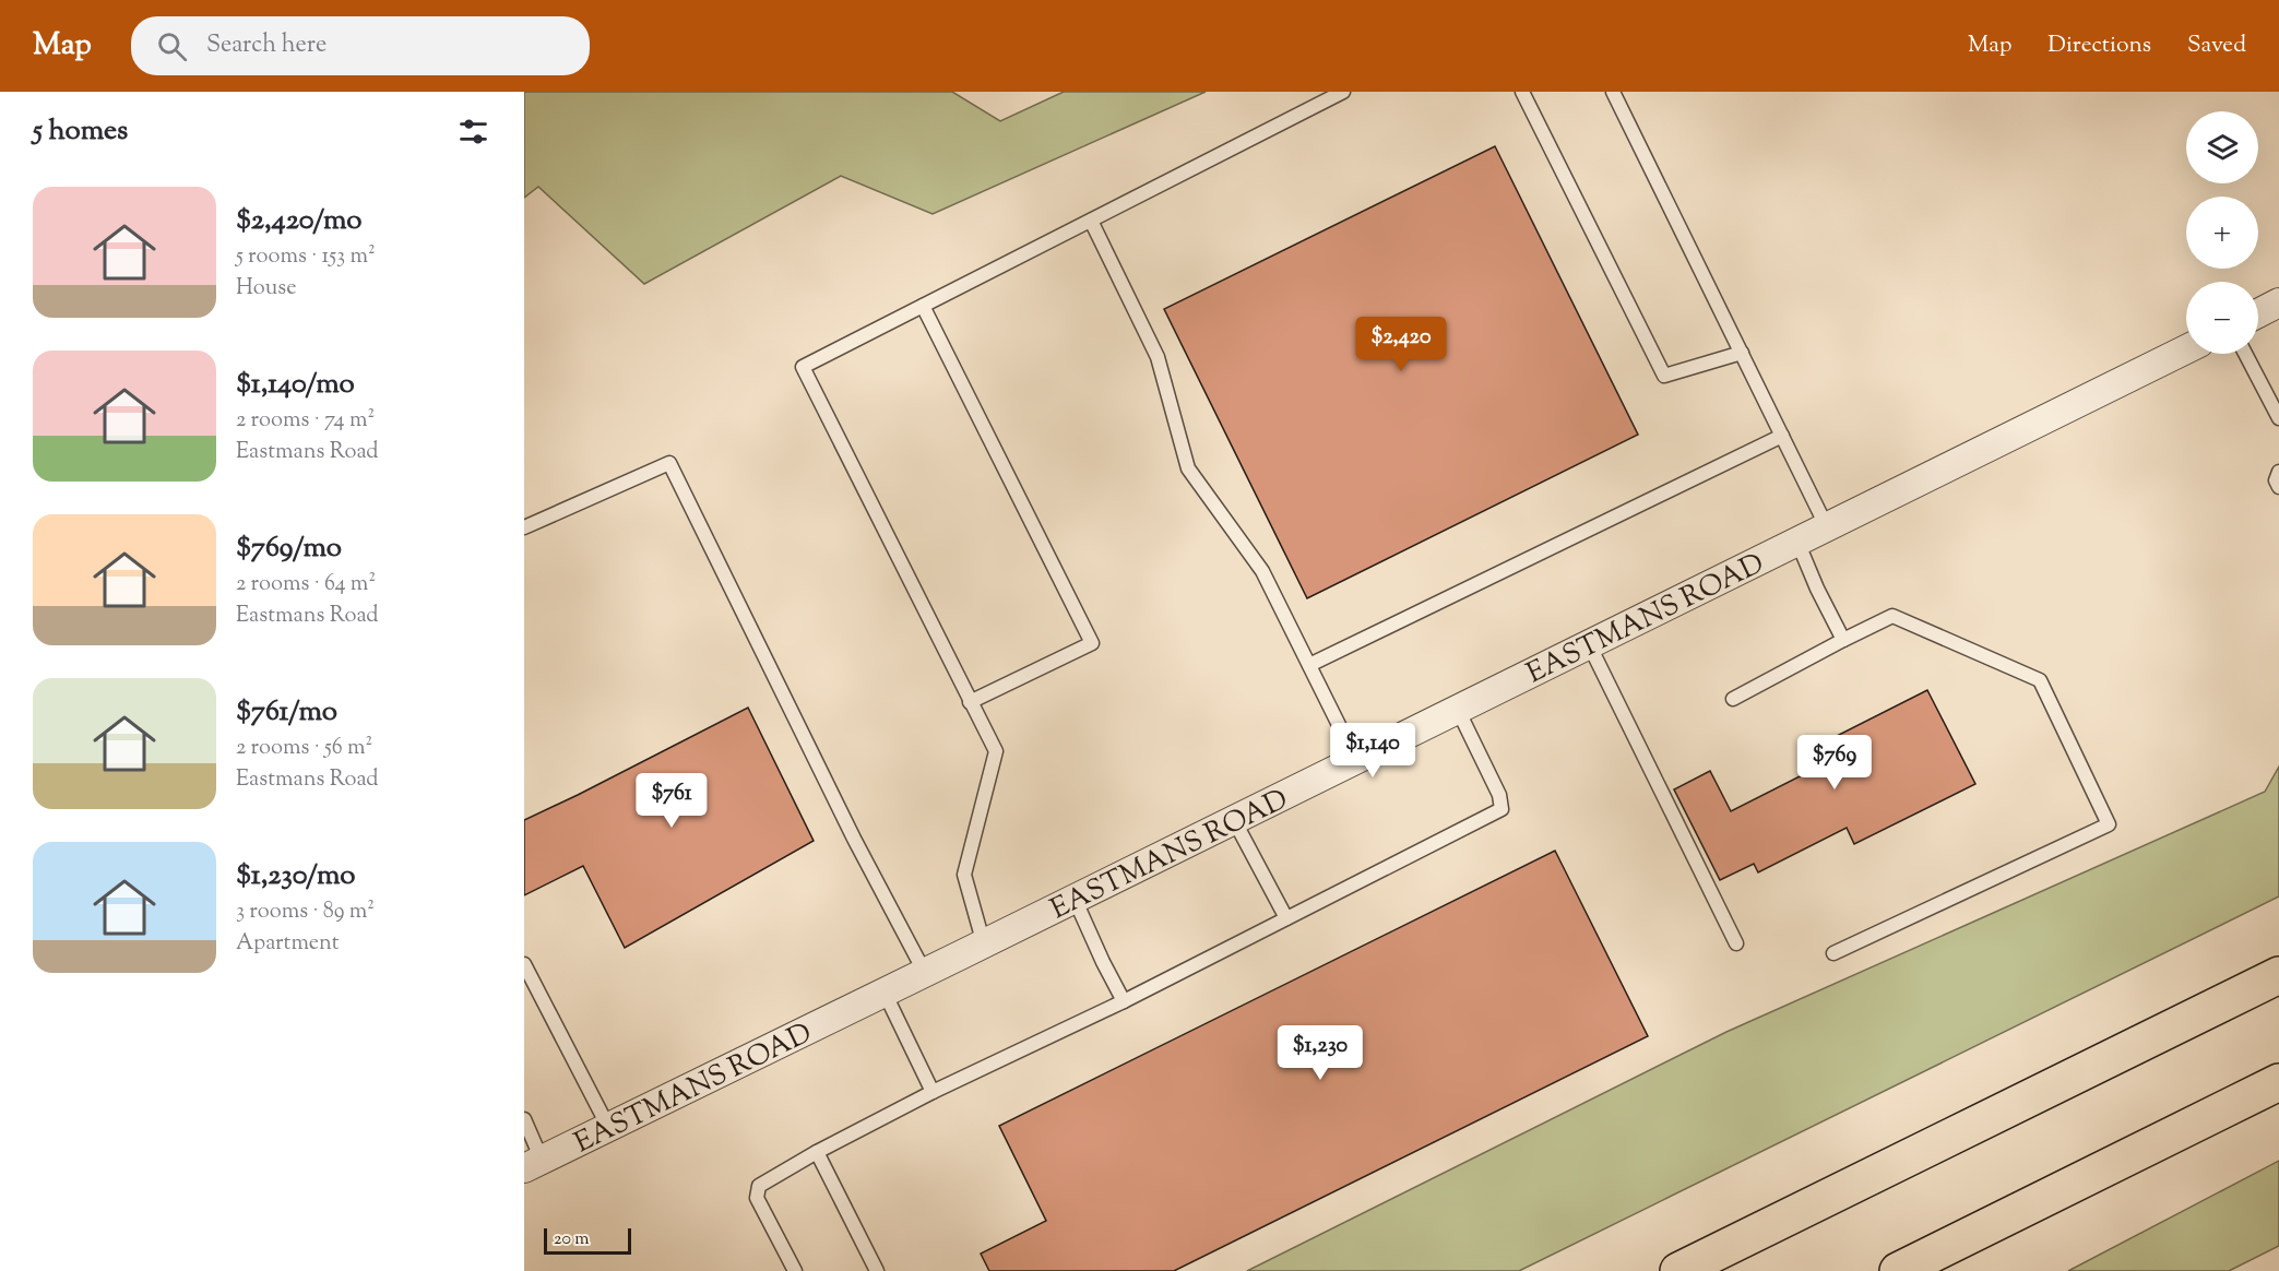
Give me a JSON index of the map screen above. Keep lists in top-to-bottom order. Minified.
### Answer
{"streets":{"street":["EASTMANS ROAD"]},"scale_bar":"20 m","page":{"header":"Map","search":"Search here","nav":["Map","Directions","Saved"],"heading":"5 homes","map_buttons":["+","−"],"list":[{"name":"$2,420/mo","note":"5 rooms · 153 m² · House"},{"name":"$1,140/mo","note":"2 rooms · 74 m² · Eastmans Road"},{"name":"$769/mo","note":"2 rooms · 64 m² · Eastmans Road"},{"name":"$761/mo","note":"2 rooms · 56 m² · Eastmans Road"},{"name":"$1,230/mo","note":"3 rooms · 89 m² · Apartment"}],"price":["$2,420","$1,140","$769","$761","$1,230"],"scale":"20 m"}}
